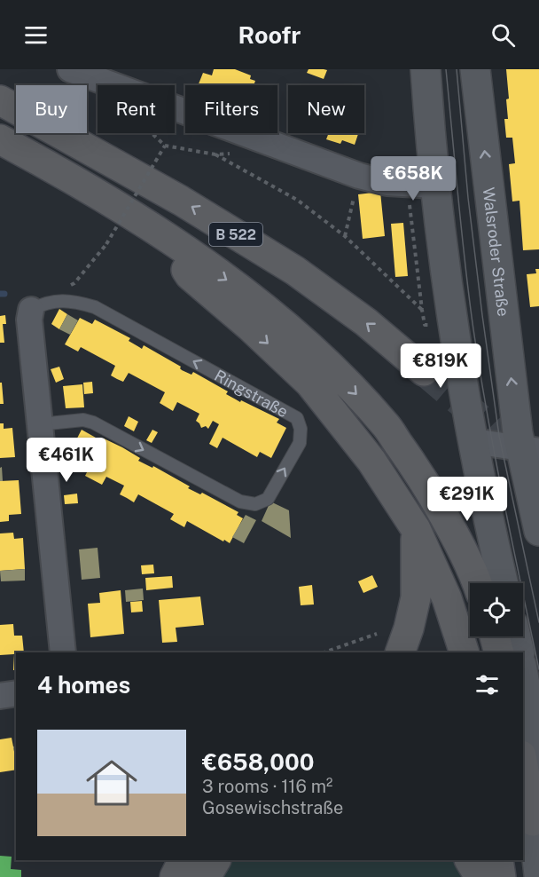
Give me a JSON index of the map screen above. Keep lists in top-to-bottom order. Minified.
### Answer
{"streets":{"highway":["B 522"],"main road":["Walsroder Straße"],"street":["Ringstraße"]},"page":{"header":"Roofr","chip":["Buy","Rent","Filters","New"],"price":["€658K","€819K","€461K","€291K"],"heading":"4 homes","list":[{"name":"€658,000","note":"3 rooms · 116 m² · Gosewischstraße"}]}}
